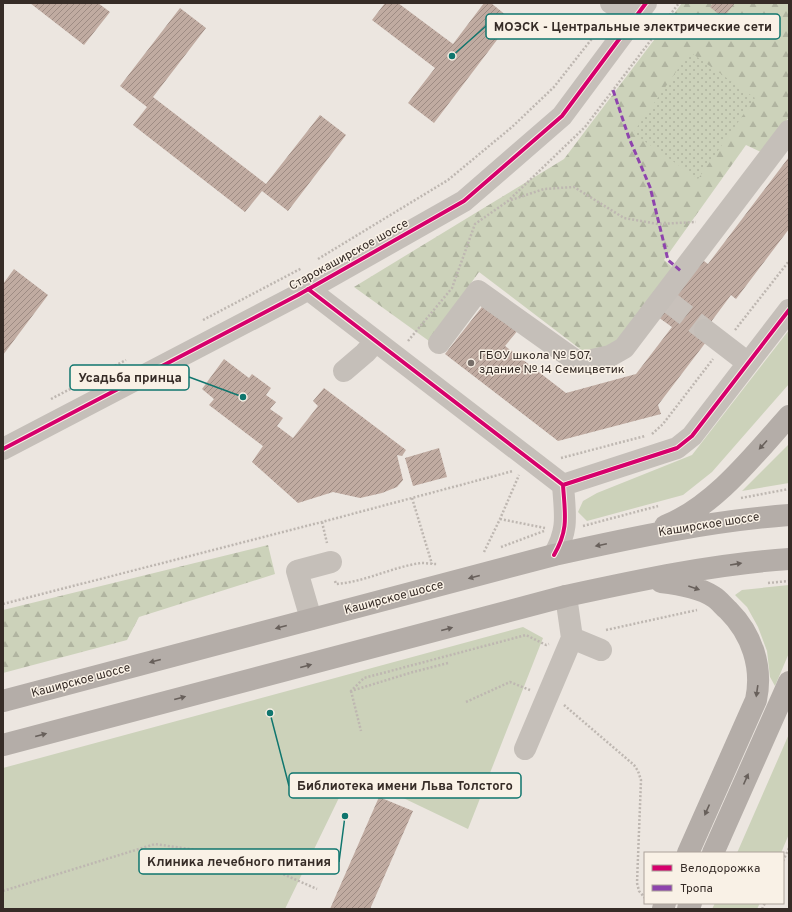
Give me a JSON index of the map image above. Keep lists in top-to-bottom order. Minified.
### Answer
{"streets":{"main road":["Каширское шоссе"],"street":["Старокаширское шоссе"]},"places":["МОЭСК - Центральные электрические сети","ГБОУ школа № 507, здание № 14 Семицветик","Усадьба принца","Библиотека имени Льва Толстого","Клиника лечебного питания"],"legend":["Велодорожка","Тропа"]}
